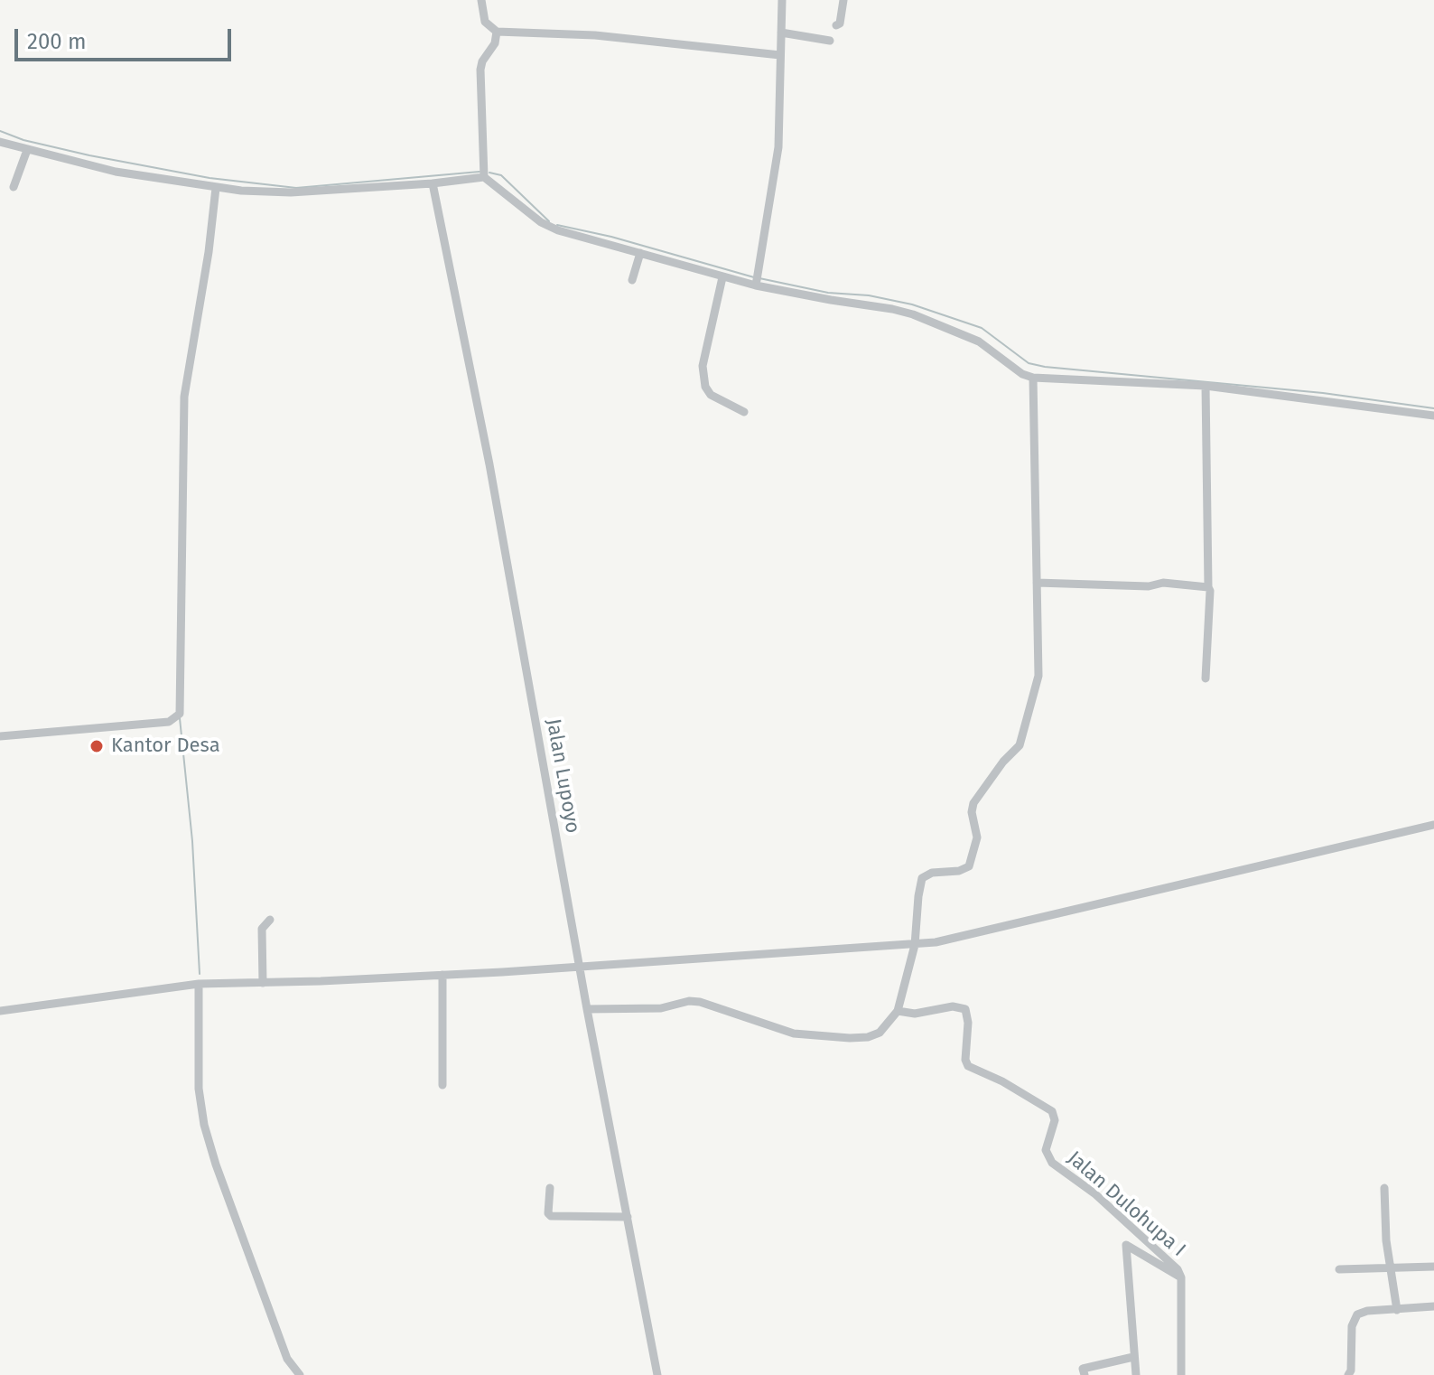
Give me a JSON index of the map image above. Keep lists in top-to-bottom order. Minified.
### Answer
{"streets":{"street":["Jalan Lupoyo","Jalan Dulohupa I"]},"places":["Kantor Desa"],"scale_bar":"200 m"}
